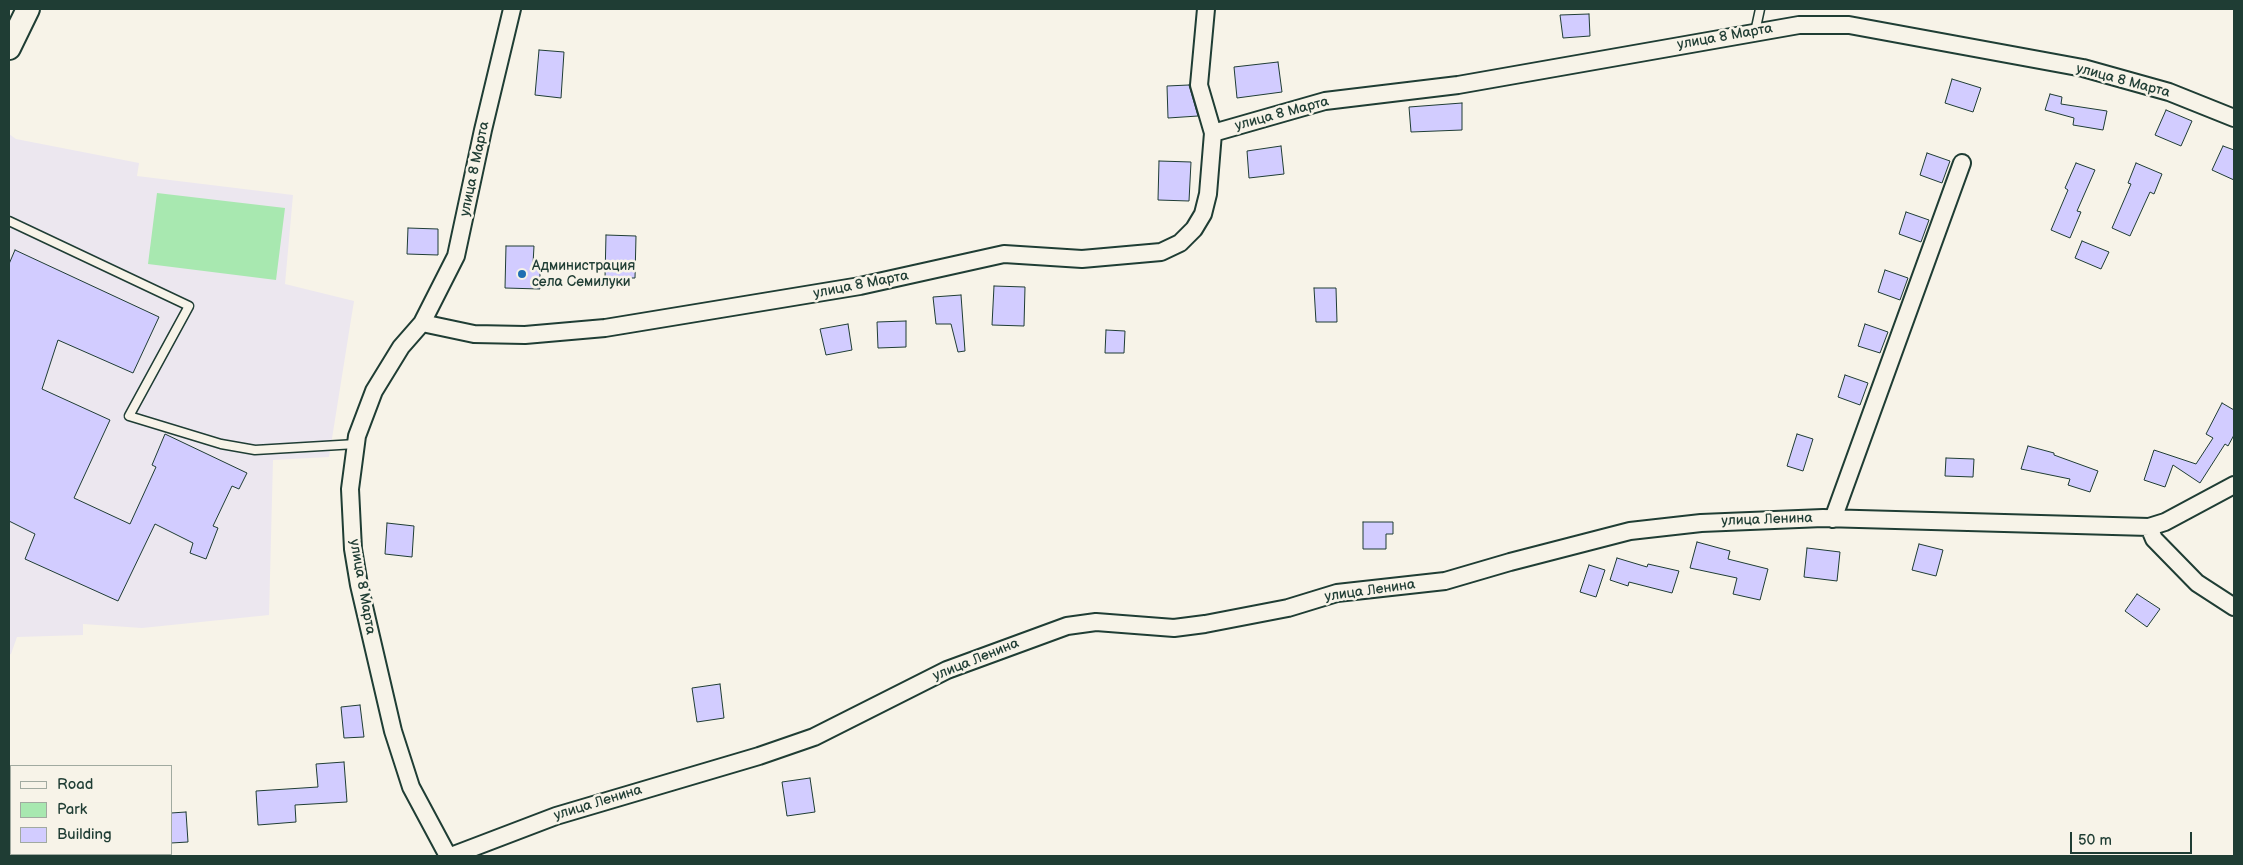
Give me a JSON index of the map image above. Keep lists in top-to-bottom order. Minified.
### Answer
{"streets":{"street":["улица 8 Марта","улица Ленина"]},"crossings":[["улица 8 Марта","улица Ленина"]],"places":["Администрация села Семилуки"],"legend":["Road","Park","Building"],"scale_bar":"50 m"}
